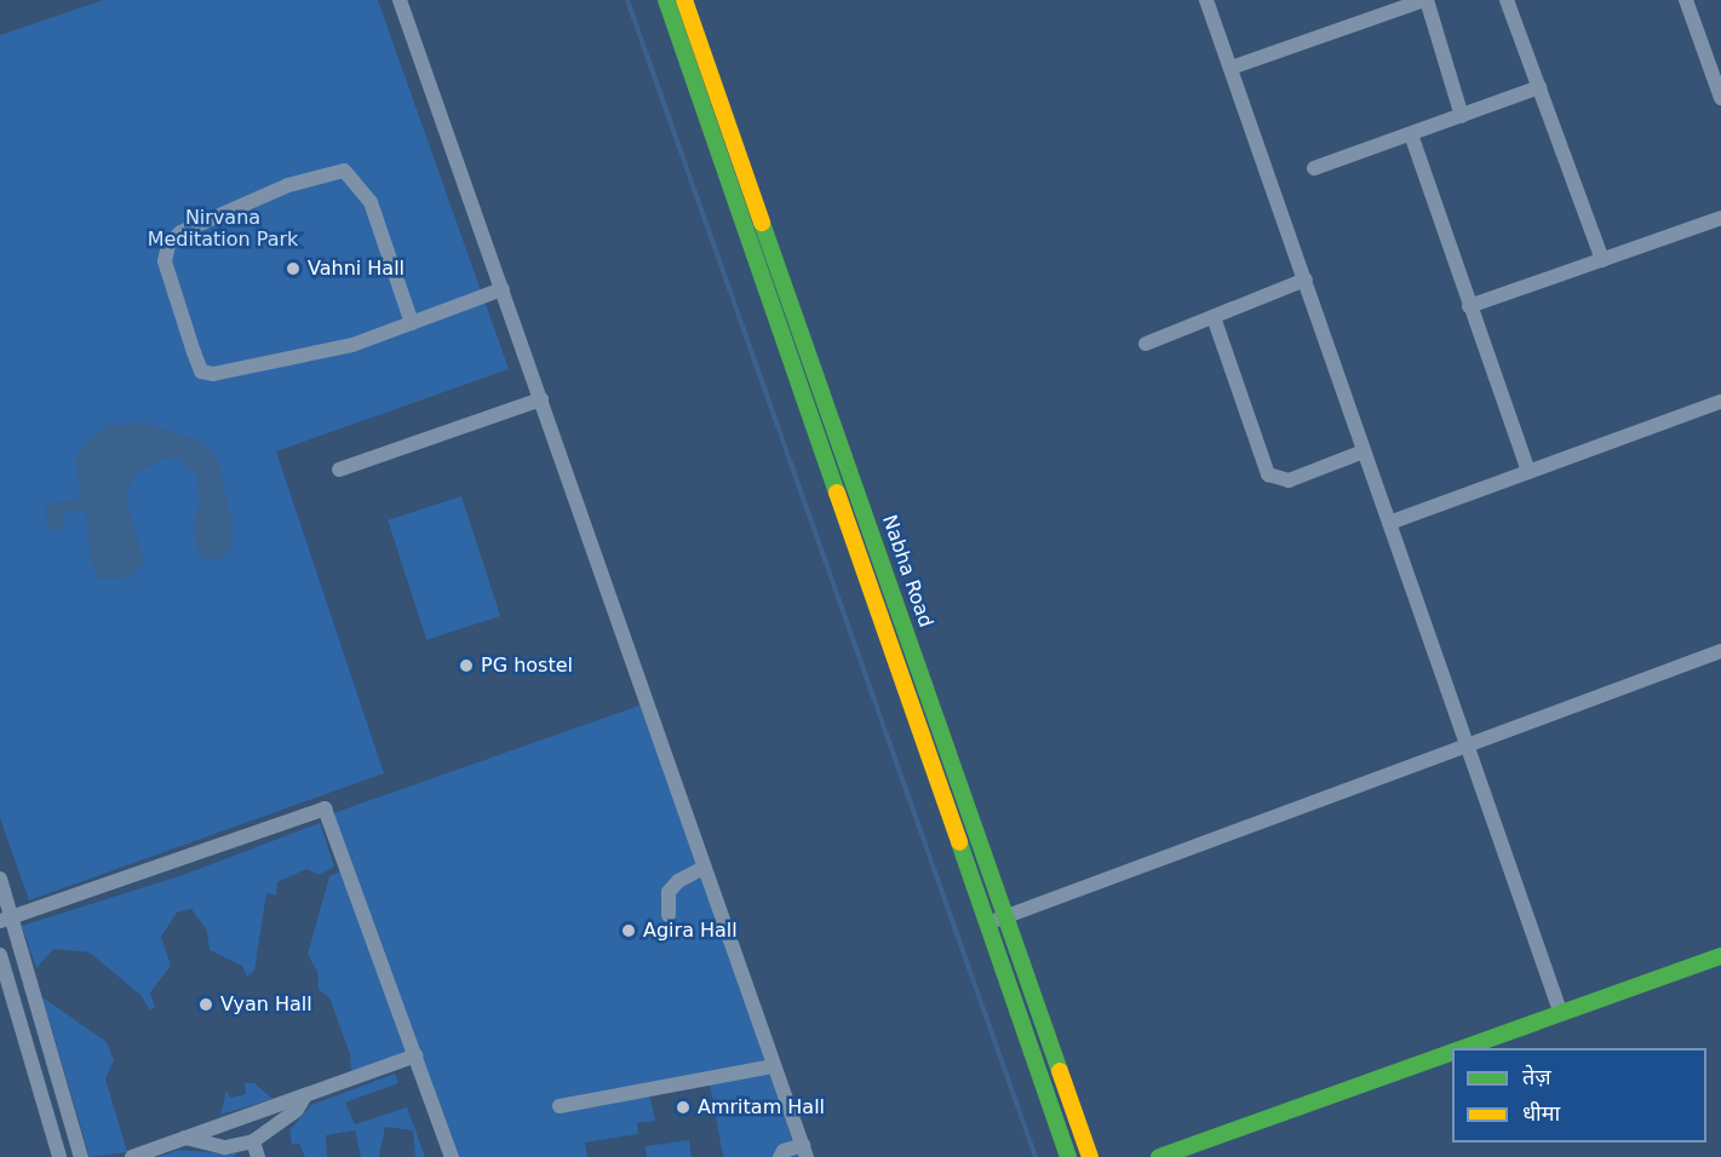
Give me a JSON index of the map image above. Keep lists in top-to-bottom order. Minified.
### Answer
{"streets":{"main road":["Nabha Road"]},"parks":["Nirvana Meditation Park"],"places":["Vahni Hall","PG hostel","Agira Hall","Vyan Hall","Amritam Hall"],"legend":["तेज़","धीमा"]}
